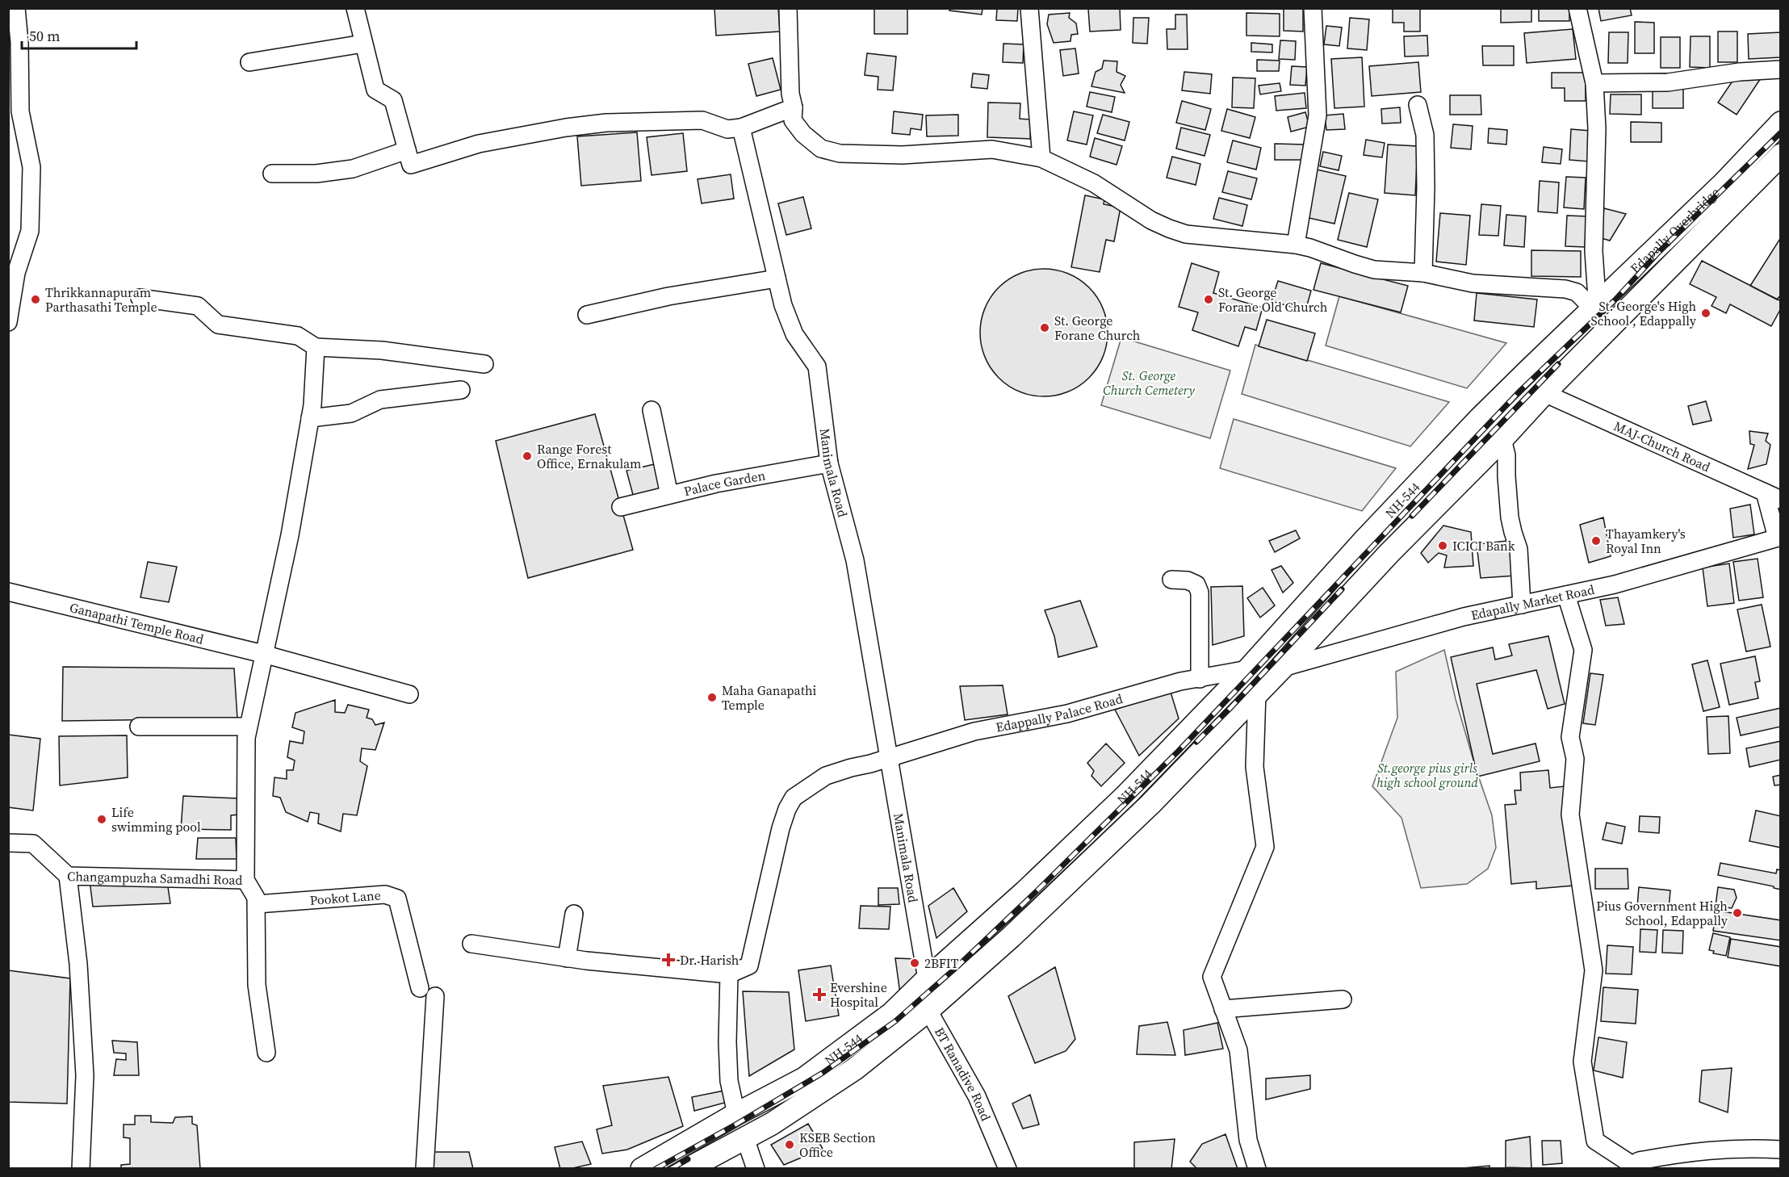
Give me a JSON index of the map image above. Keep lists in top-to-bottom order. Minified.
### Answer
{"streets":{"main road":["Edapally Overbridge","NH-544"],"street":["MAJ-Church Road","Manimala Road","Palace Garden","Edapally Market Road","Ganapathi Temple Road","Edappally Palace Road","Changampuzha Samadhi Road","Pookot Lane","BT Ranadive Road"]},"crossings":[["Edapally Overbridge","NH-544"],["MAJ-Church Road","NH-544"],["Manimala Road","Palace Garden"],["Manimala Road","NH-544"],["Manimala Road","Edappally Palace Road"],["Manimala Road","BT Ranadive Road"],["NH-544","Edapally Market Road"],["NH-544","Edappally Palace Road"],["NH-544","BT Ranadive Road"],["Ganapathi Temple Road","Changampuzha Samadhi Road"]],"parks":["St. George Church Cemetery","St.george pius girls high school ground"],"places":{"other":["Thrikkannapuram Parthasathi Temple","St. George Forane Old Church","St. George's High School , Edappally","St. George Forane Church","Range Forest Office, Ernakulam","Thayamkery's Royal Inn","ICICI Bank","Maha Ganapathi Temple","Life swimming pool","Pius Government High School, Edappally","2BFIT","KSEB Section Office"],"health":["Dr. Harish","Evershine Hospital"]},"scale_bar":"50 m"}
